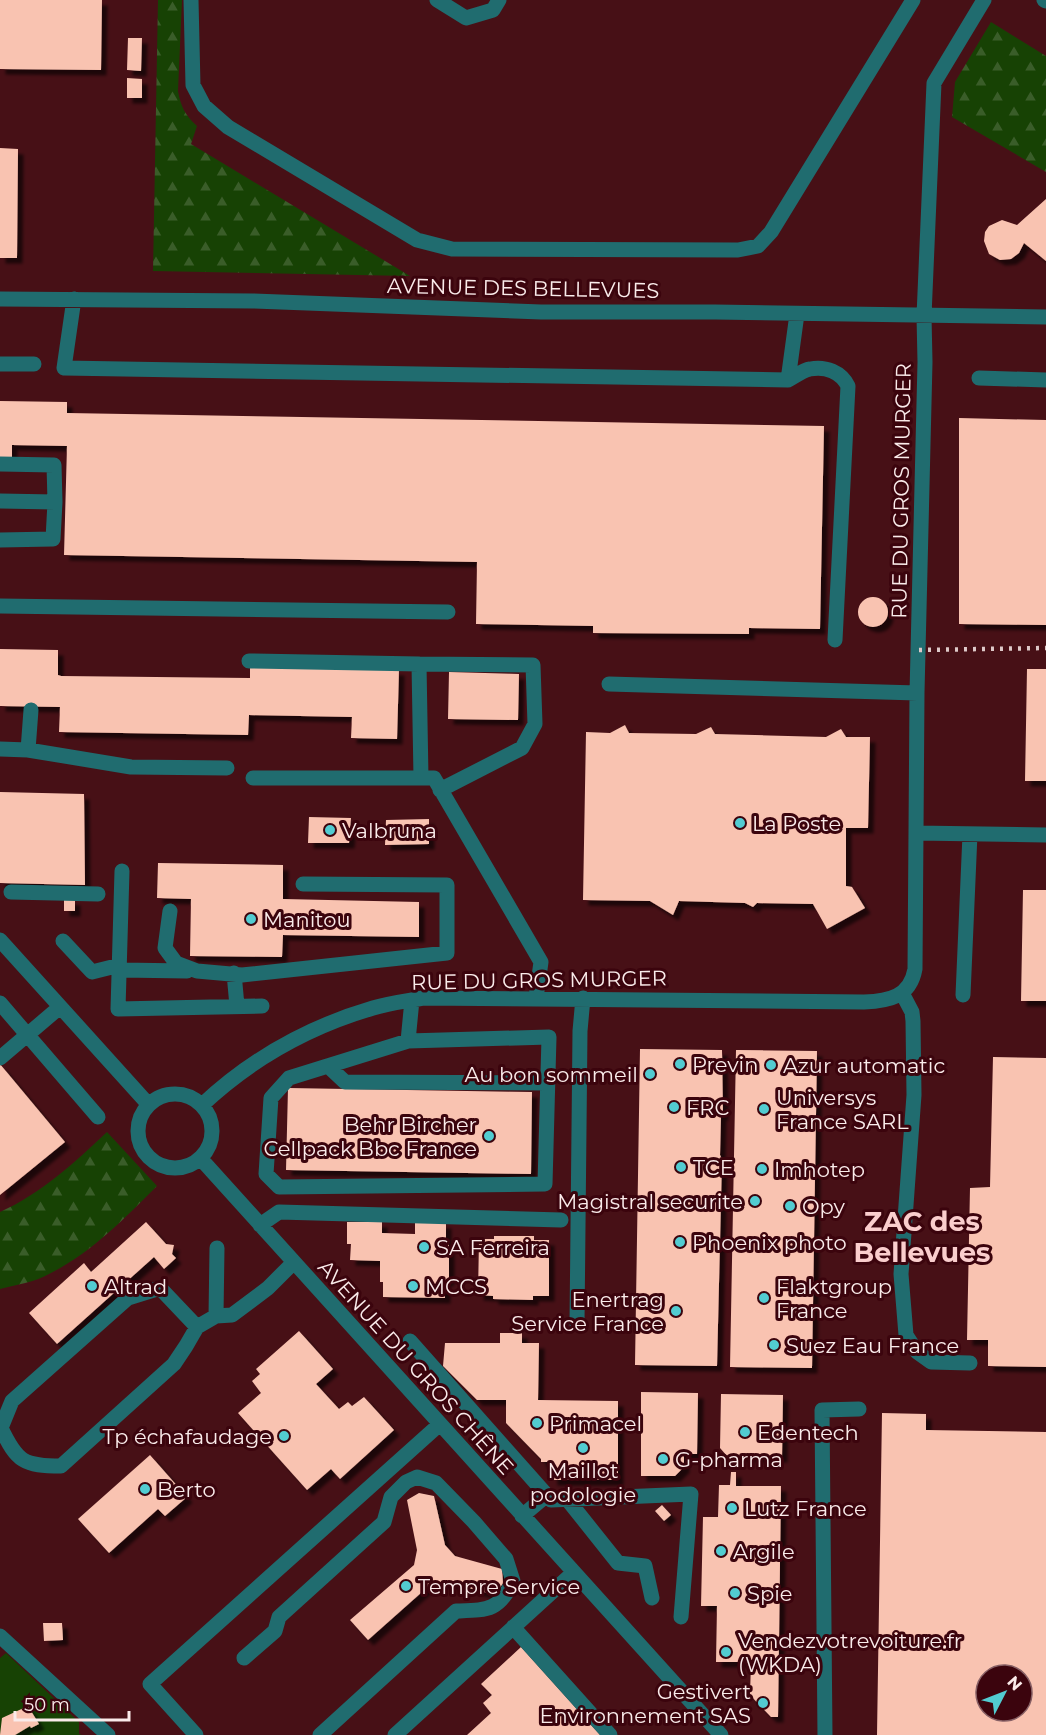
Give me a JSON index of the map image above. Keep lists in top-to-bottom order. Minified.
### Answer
{"streets":{"street":["AVENUE DES BELLEVUES","RUE DU GROS MURGER","AVENUE DU GROS CHÊNE"]},"crossings":[["AVENUE DES BELLEVUES","RUE DU GROS MURGER"],["RUE DU GROS MURGER","AVENUE DU GROS CHÊNE"]],"districts":["ZAC des Bellevues"],"places":["La Poste","Valbruna","Manitou","Previn","Azur automatic","Au bon sommeil","FRC","Universys France SARL","Behr Bircher Cellpack Bbc France","TCE","Imhotep","Magistral securite","Opy","Phoenix photo","SA Ferreira","Altrad","MCCS","Flaktgroup France","Enertrag Service France","Suez Eau France","Primacel","Edentech","Tp échafaudage","Maillot podologie","G-pharma","Berto","Lutz France","Argile","Tempre Service","Spie","Vendezvotrevoiture.fr (WKDA)","Gestivert Environnement SAS"],"scale_bar":"50 m","north":"top right"}
